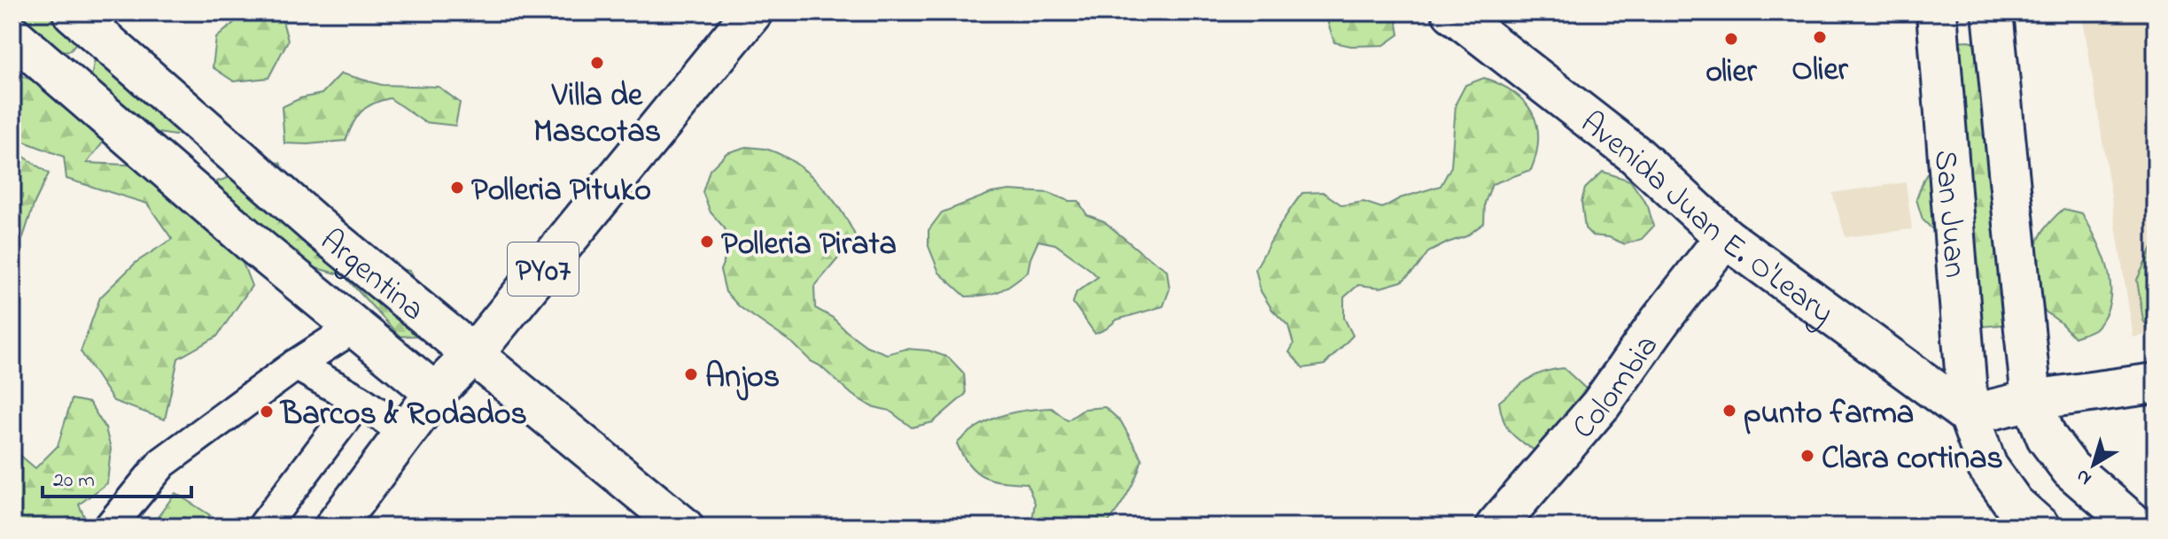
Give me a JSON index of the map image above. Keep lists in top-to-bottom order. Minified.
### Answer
{"streets":{"main road":["San Juan","Avenida Juan E. O'Leary","PY07","Argentina","Colombia"]},"crossings":[["San Juan","Avenida Juan E. O'Leary"],["Avenida Juan E. O'Leary","Colombia"],["PY07","Argentina"]],"places":["Olier","olier","Villa de Mascotas","Polleria Pituko","Polleria Pirata","Anjos","punto farma","Barcos & Rodados","Clara cortinas"],"scale_bar":"20 m","north":"bottom left"}
